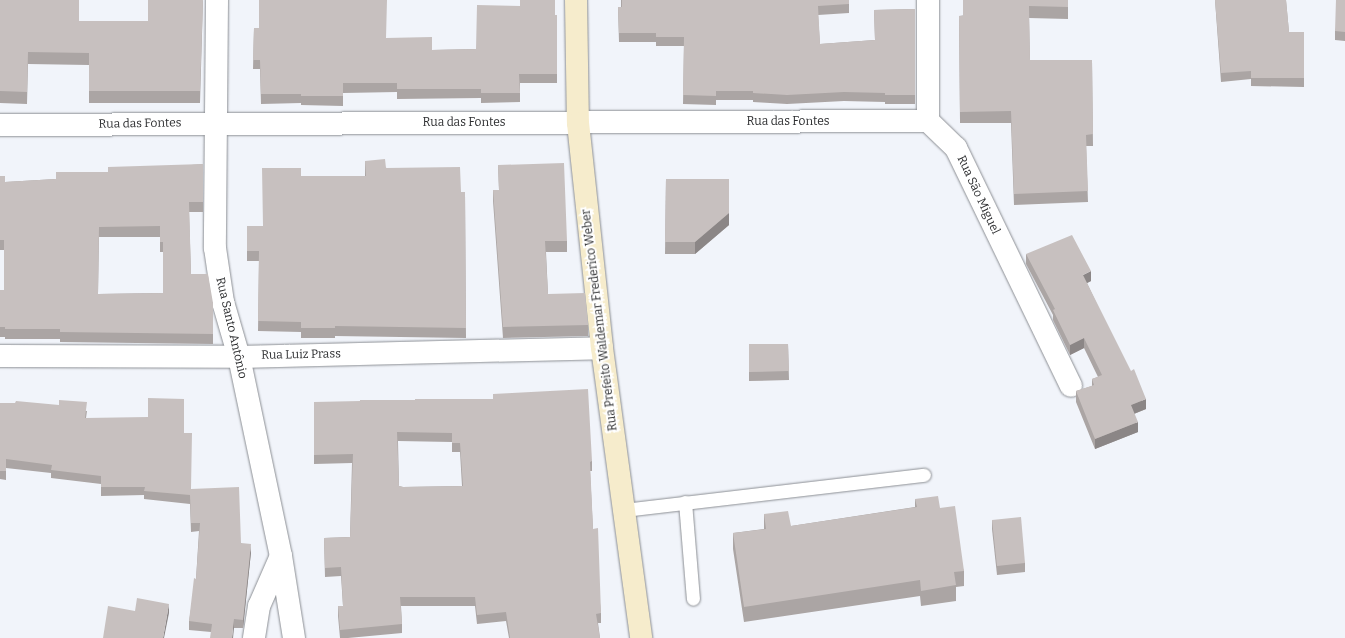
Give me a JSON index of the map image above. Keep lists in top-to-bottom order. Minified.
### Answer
{"streets":{"street":["Rua das Fontes","Rua São Miguel","Rua Prefeito Waldemar Frederico Weber","Rua Santo Antônio","Rua Luiz Prass"]},"crossings":[["Rua das Fontes","Rua São Miguel"],["Rua das Fontes","Rua Prefeito Waldemar Frederico Weber"],["Rua das Fontes","Rua Santo Antônio"],["Rua Prefeito Waldemar Frederico Weber","Rua Luiz Prass"],["Rua Santo Antônio","Rua Luiz Prass"]]}
